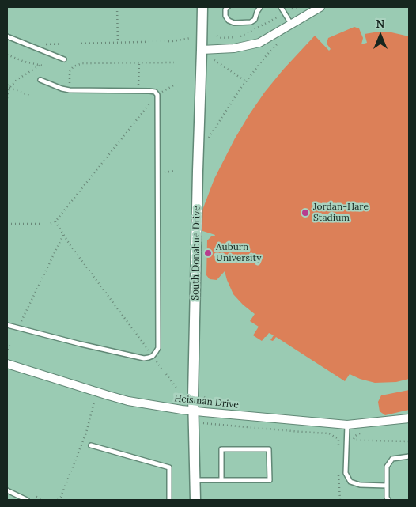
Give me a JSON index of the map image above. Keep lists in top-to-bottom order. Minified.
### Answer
{"streets":{"street":["South Donahue Drive","Heisman Drive"]},"crossings":[["South Donahue Drive","Heisman Drive"]],"places":["Jordan-Hare Stadium","Auburn University"],"north":"top"}
